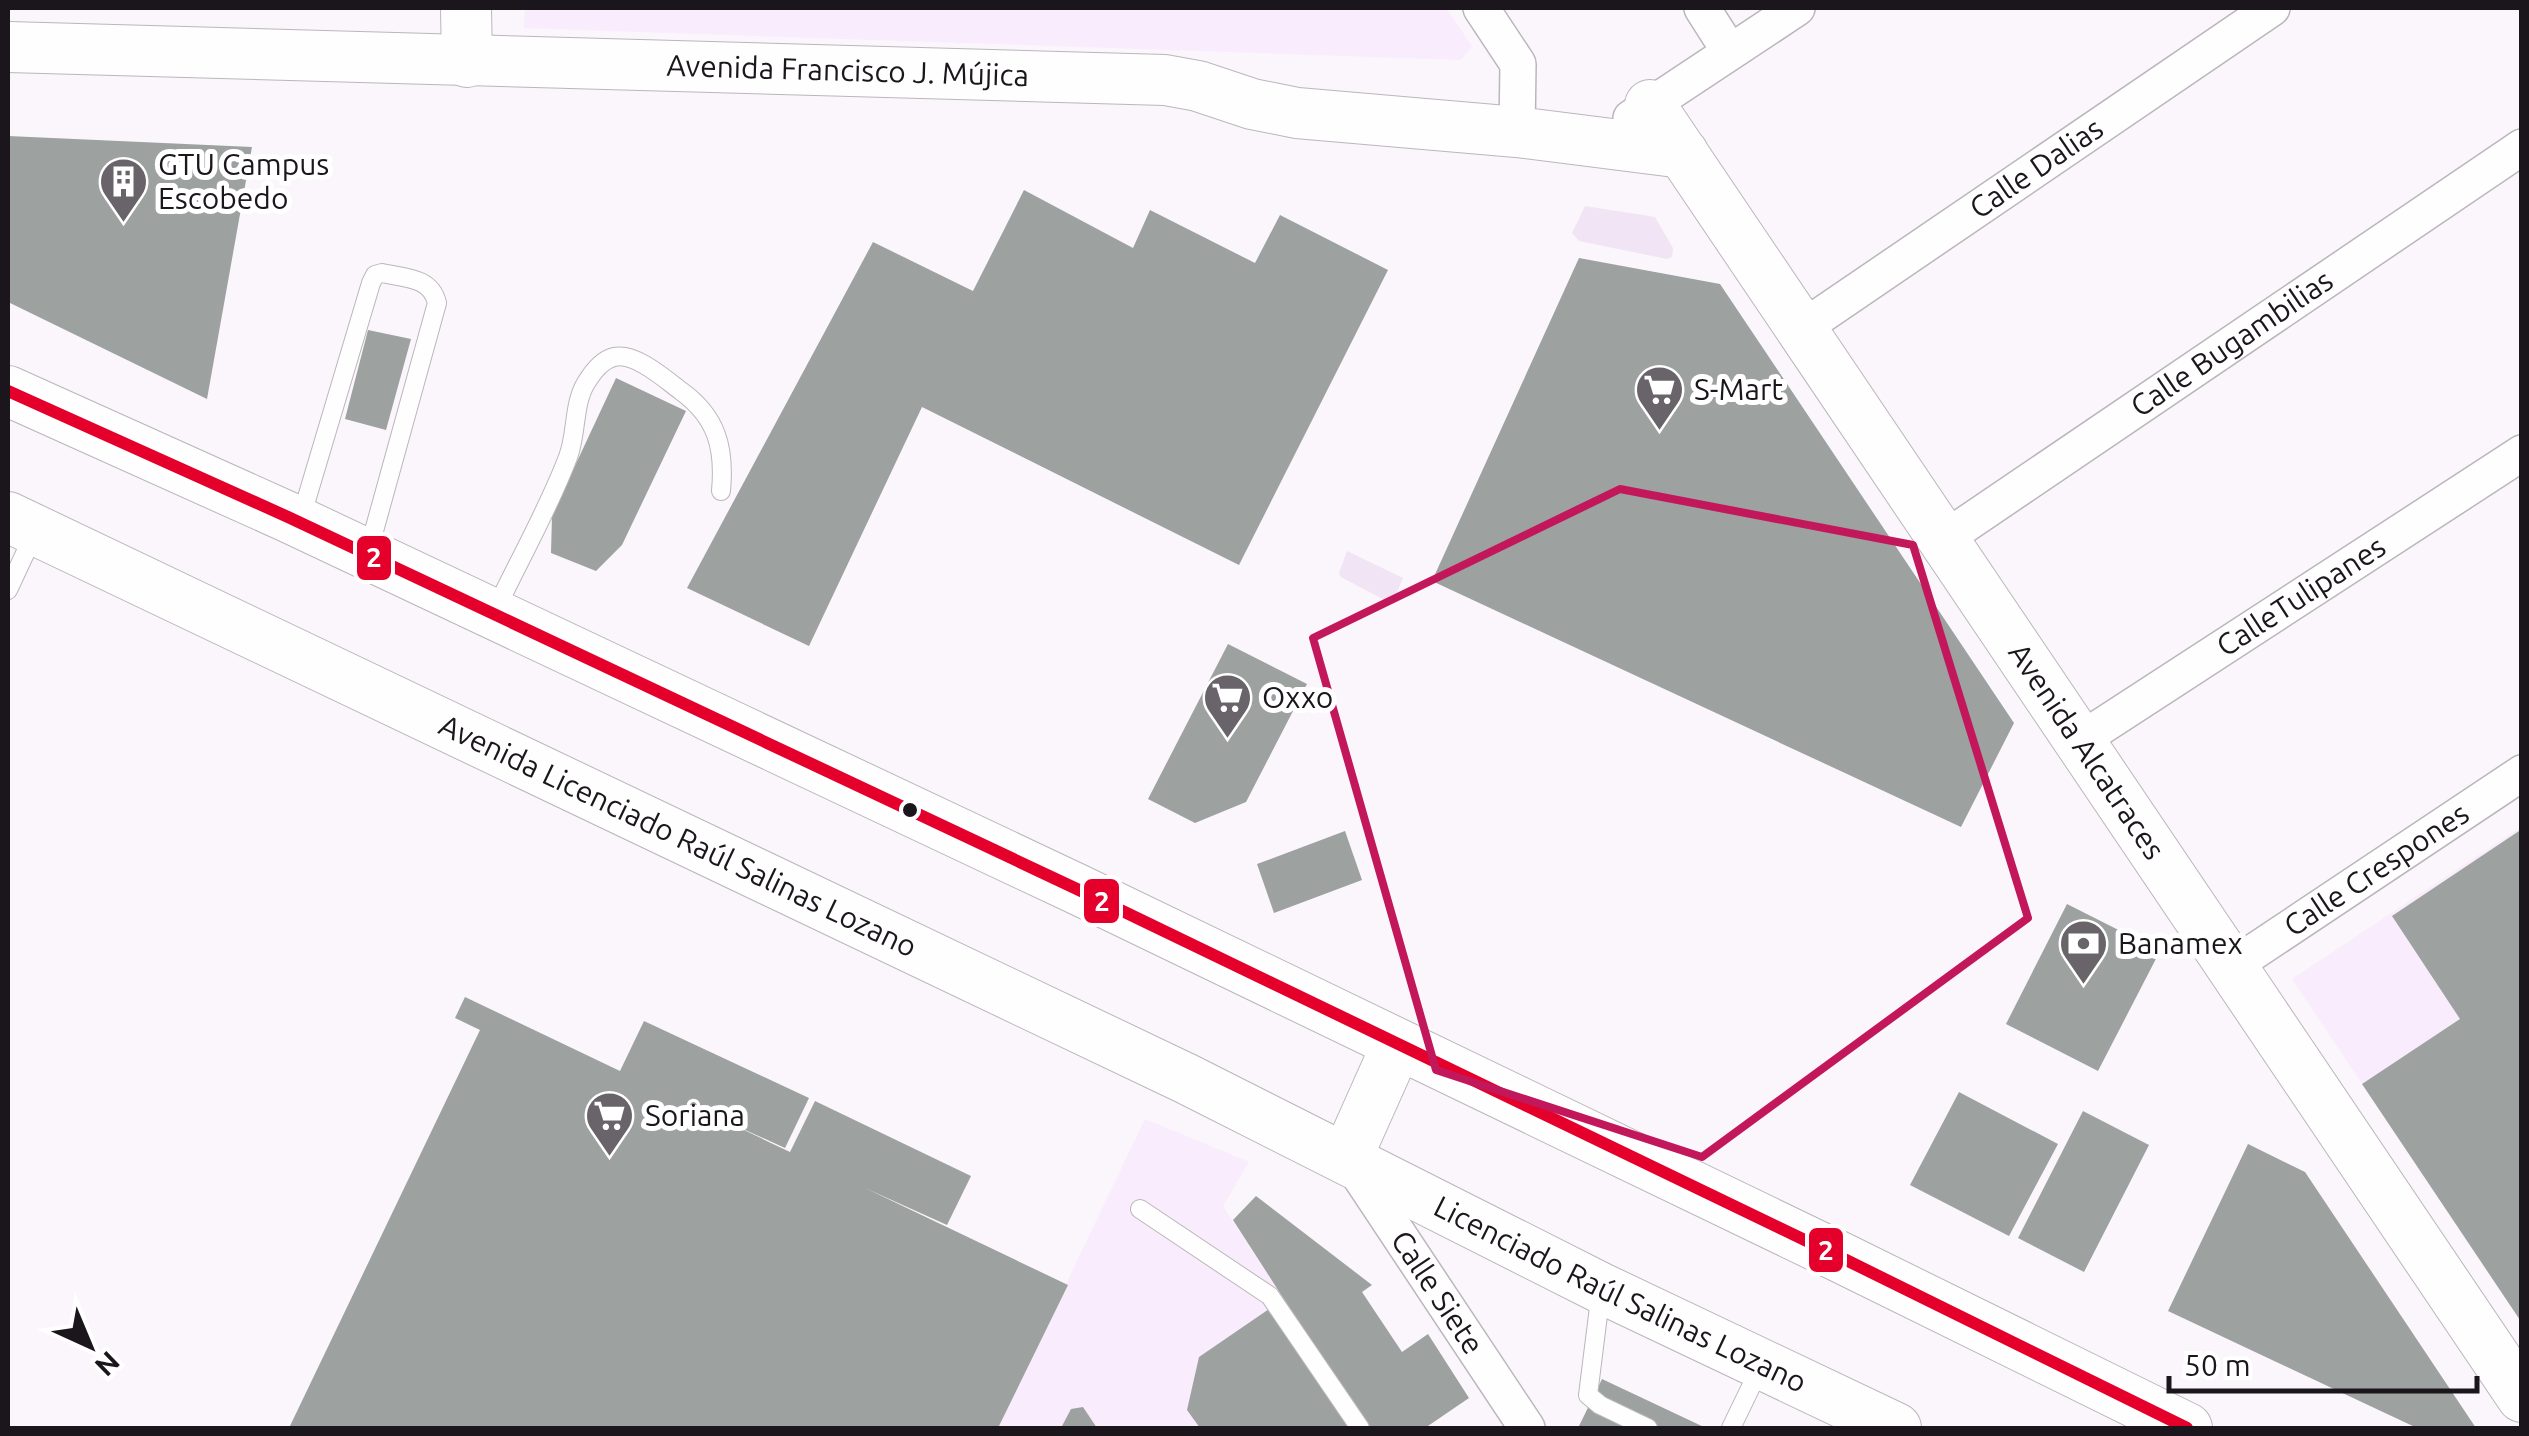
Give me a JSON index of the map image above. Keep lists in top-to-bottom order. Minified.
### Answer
{"streets":{"main road":["Avenida Francisco J. Mújica","Avenida Alcatraces","Avenida Licenciado Raúl Salinas Lozano","Licenciado Raúl Salinas Lozano"],"street":["Calle Dalias","Calle Bugambilias","CalleTulipanes","Calle Crespones","Calle Siete"]},"crossings":[["Avenida Francisco J. Mújica","Avenida Alcatraces"],["Calle Dalias","Avenida Alcatraces"],["Calle Bugambilias","Avenida Alcatraces"],["CalleTulipanes","Avenida Alcatraces"],["Avenida Alcatraces","Calle Crespones"],["Avenida Licenciado Raúl Salinas Lozano","Calle Siete"],["Avenida Licenciado Raúl Salinas Lozano","Licenciado Raúl Salinas Lozano"],["Calle Siete","Licenciado Raúl Salinas Lozano"]],"places":{"building":["GTU Campus Escobedo"],"supermarket":["S-Mart","Oxxo","Soriana"],"bank":["Banamex"]},"lines":["transit line 2"],"scale_bar":"50 m","north":"bottom right"}
